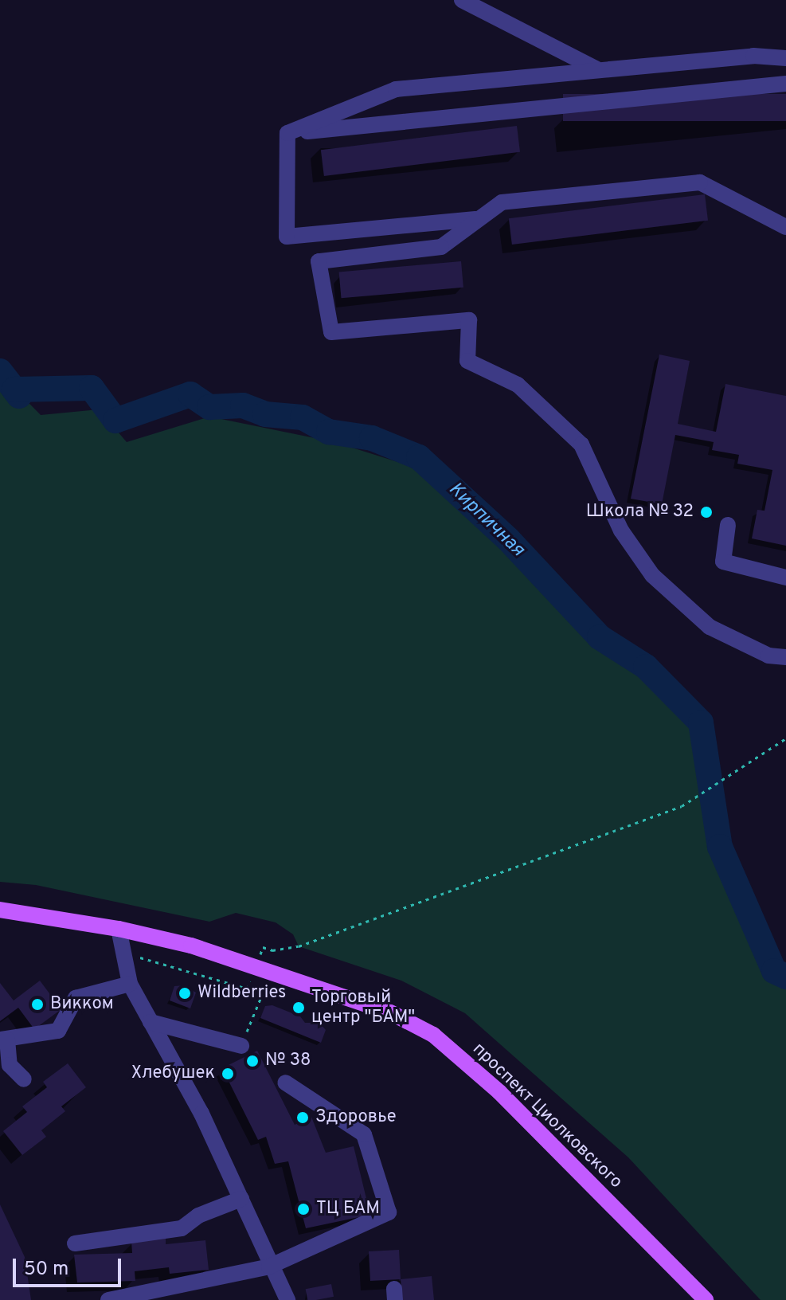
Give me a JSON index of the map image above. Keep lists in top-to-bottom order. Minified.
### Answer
{"streets":{"main road":["проспект Циолковского"]},"water":["Кирпичная"],"places":["Школа № 32","Wildberries","Викком","Торговый центр \"БАМ\"","№ 38","Хлебушек","Здоровье","ТЦ БАМ"],"scale_bar":"50 m"}
